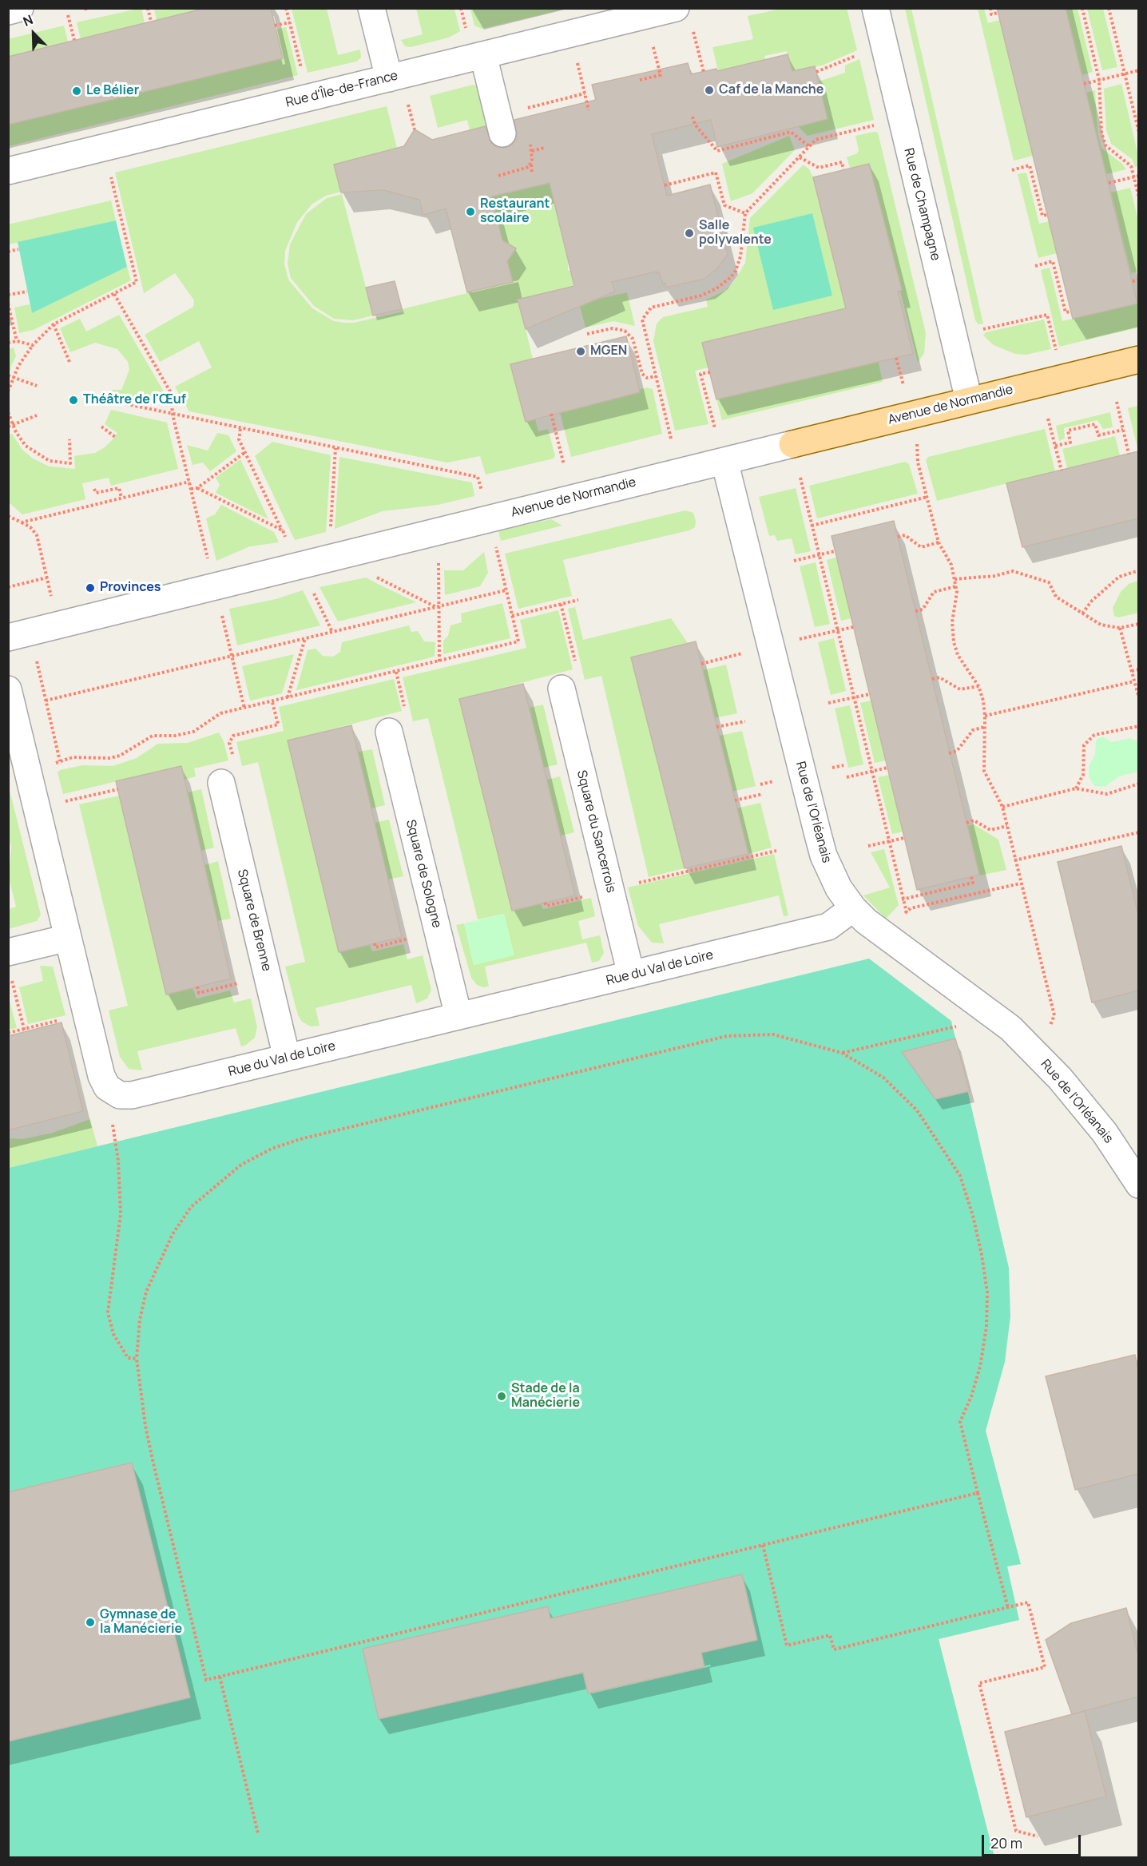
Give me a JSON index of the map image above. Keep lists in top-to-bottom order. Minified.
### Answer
{"streets":{"main road":["Avenue de Normandie"],"street":["Rue d'Île-de-France","Rue de Champagne","Rue de l'Orléanais","Square du Sancerrois","Square de Sologne","Square de Brenne","Rue du Val de Loire"]},"crossings":[["Rue de Champagne","Avenue de Normandie"],["Avenue de Normandie","Rue de l'Orléanais"],["Rue de l'Orléanais","Rue du Val de Loire"],["Square du Sancerrois","Rue du Val de Loire"],["Square de Sologne","Rue du Val de Loire"],["Square de Brenne","Rue du Val de Loire"]],"places":["Caf de la Manche","Le Bélier","Restaurant scolaire","Salle polyvalente","MGEN","Théâtre de l'Œuf","Provinces","Stade de la Manécierie","Gymnase de la Manécierie"],"scale_bar":"20 m","north":"top left"}
